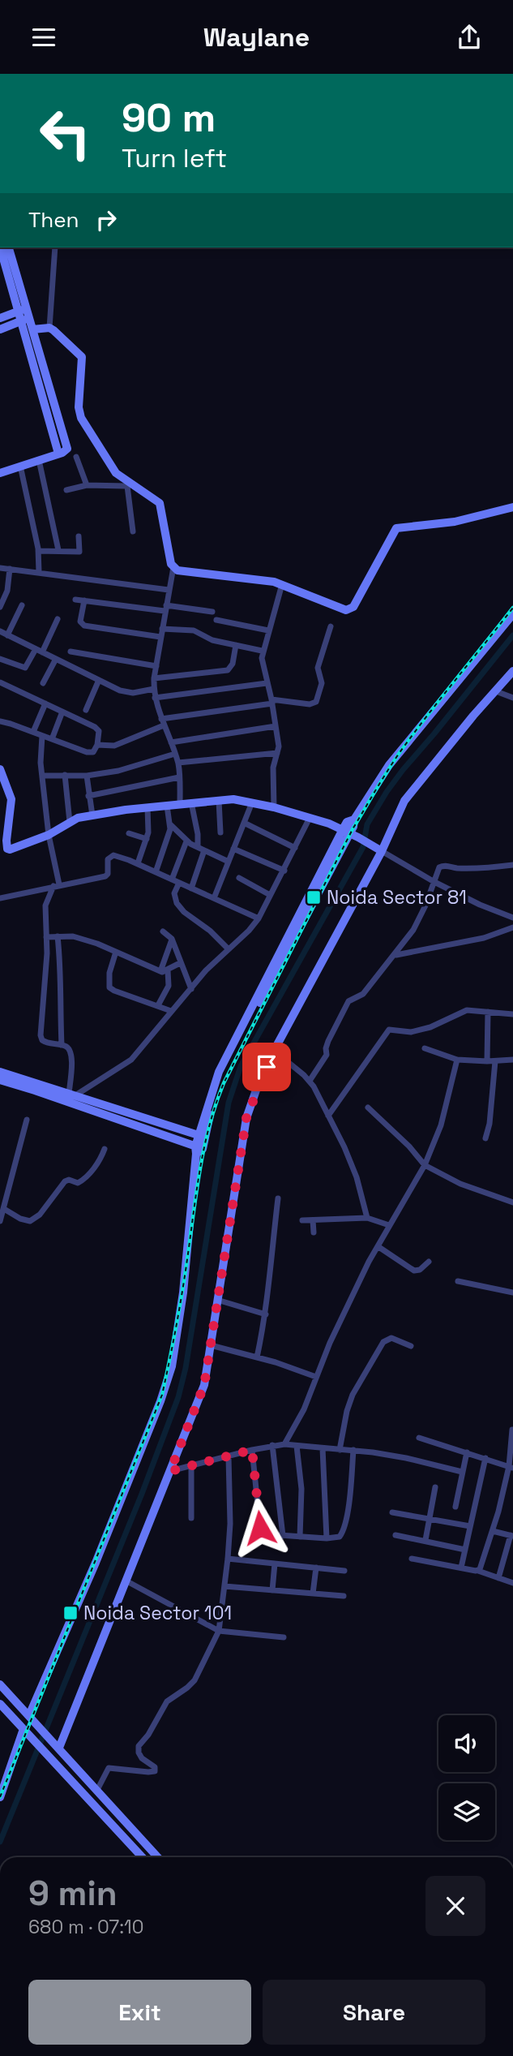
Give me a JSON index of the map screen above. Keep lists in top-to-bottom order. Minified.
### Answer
{"places":{"transit":["Noida Sector 81","Noida Sector 101"]},"page":{"header":"Waylane","turn":["90 m","Turn left"],"then":"Then","heading":["9 min","680 m · 07:10"],"buttons":["Exit","Share"]}}
